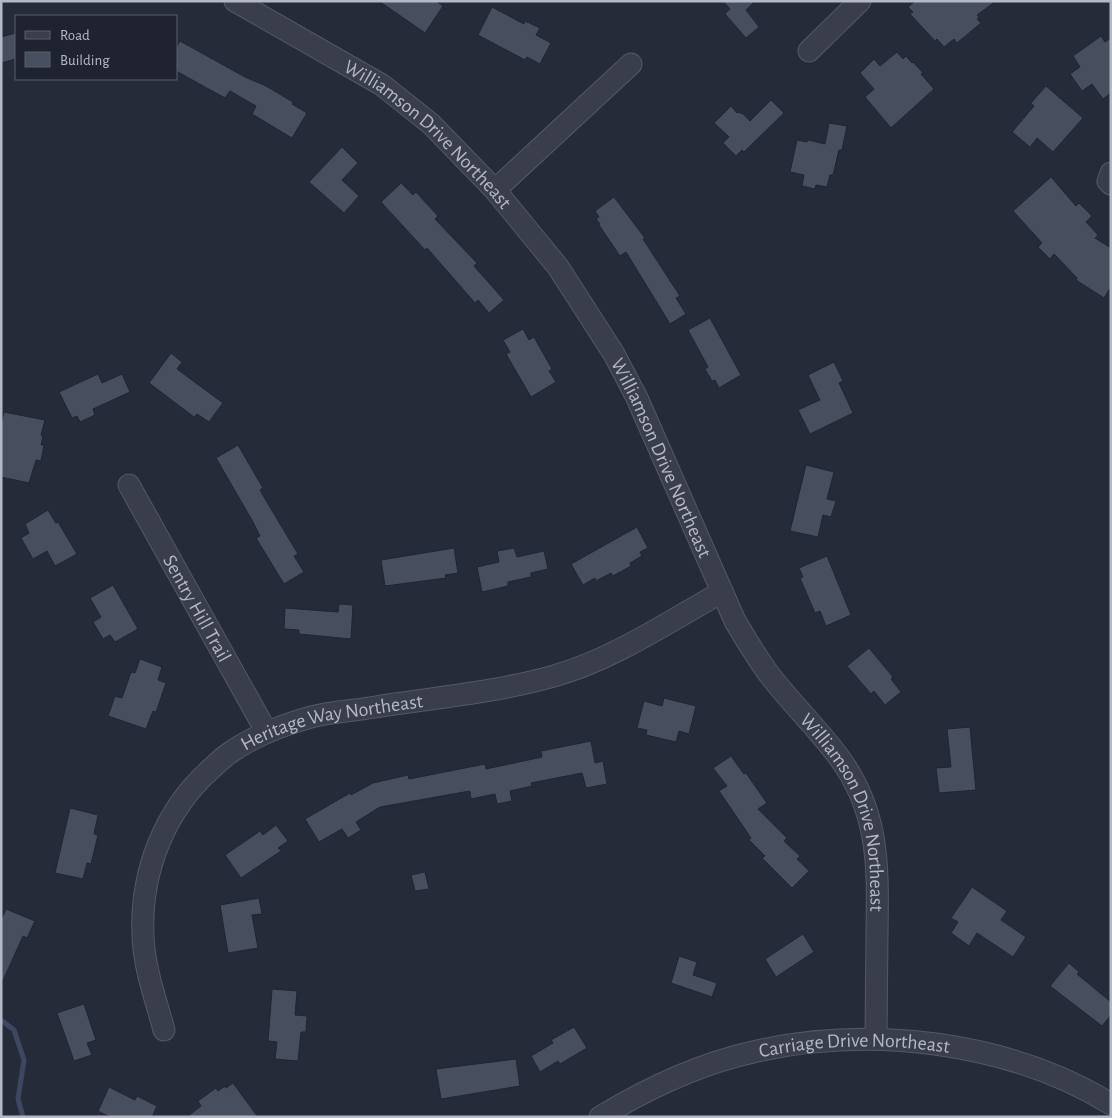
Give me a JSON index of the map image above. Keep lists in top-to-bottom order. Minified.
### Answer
{"streets":{"street":["Williamson Drive Northeast","Sentry Hill Trail","Heritage Way Northeast","Carriage Drive Northeast"]},"crossings":[["Williamson Drive Northeast","Heritage Way Northeast"],["Williamson Drive Northeast","Carriage Drive Northeast"],["Sentry Hill Trail","Heritage Way Northeast"]],"legend":["Road","Building"]}
